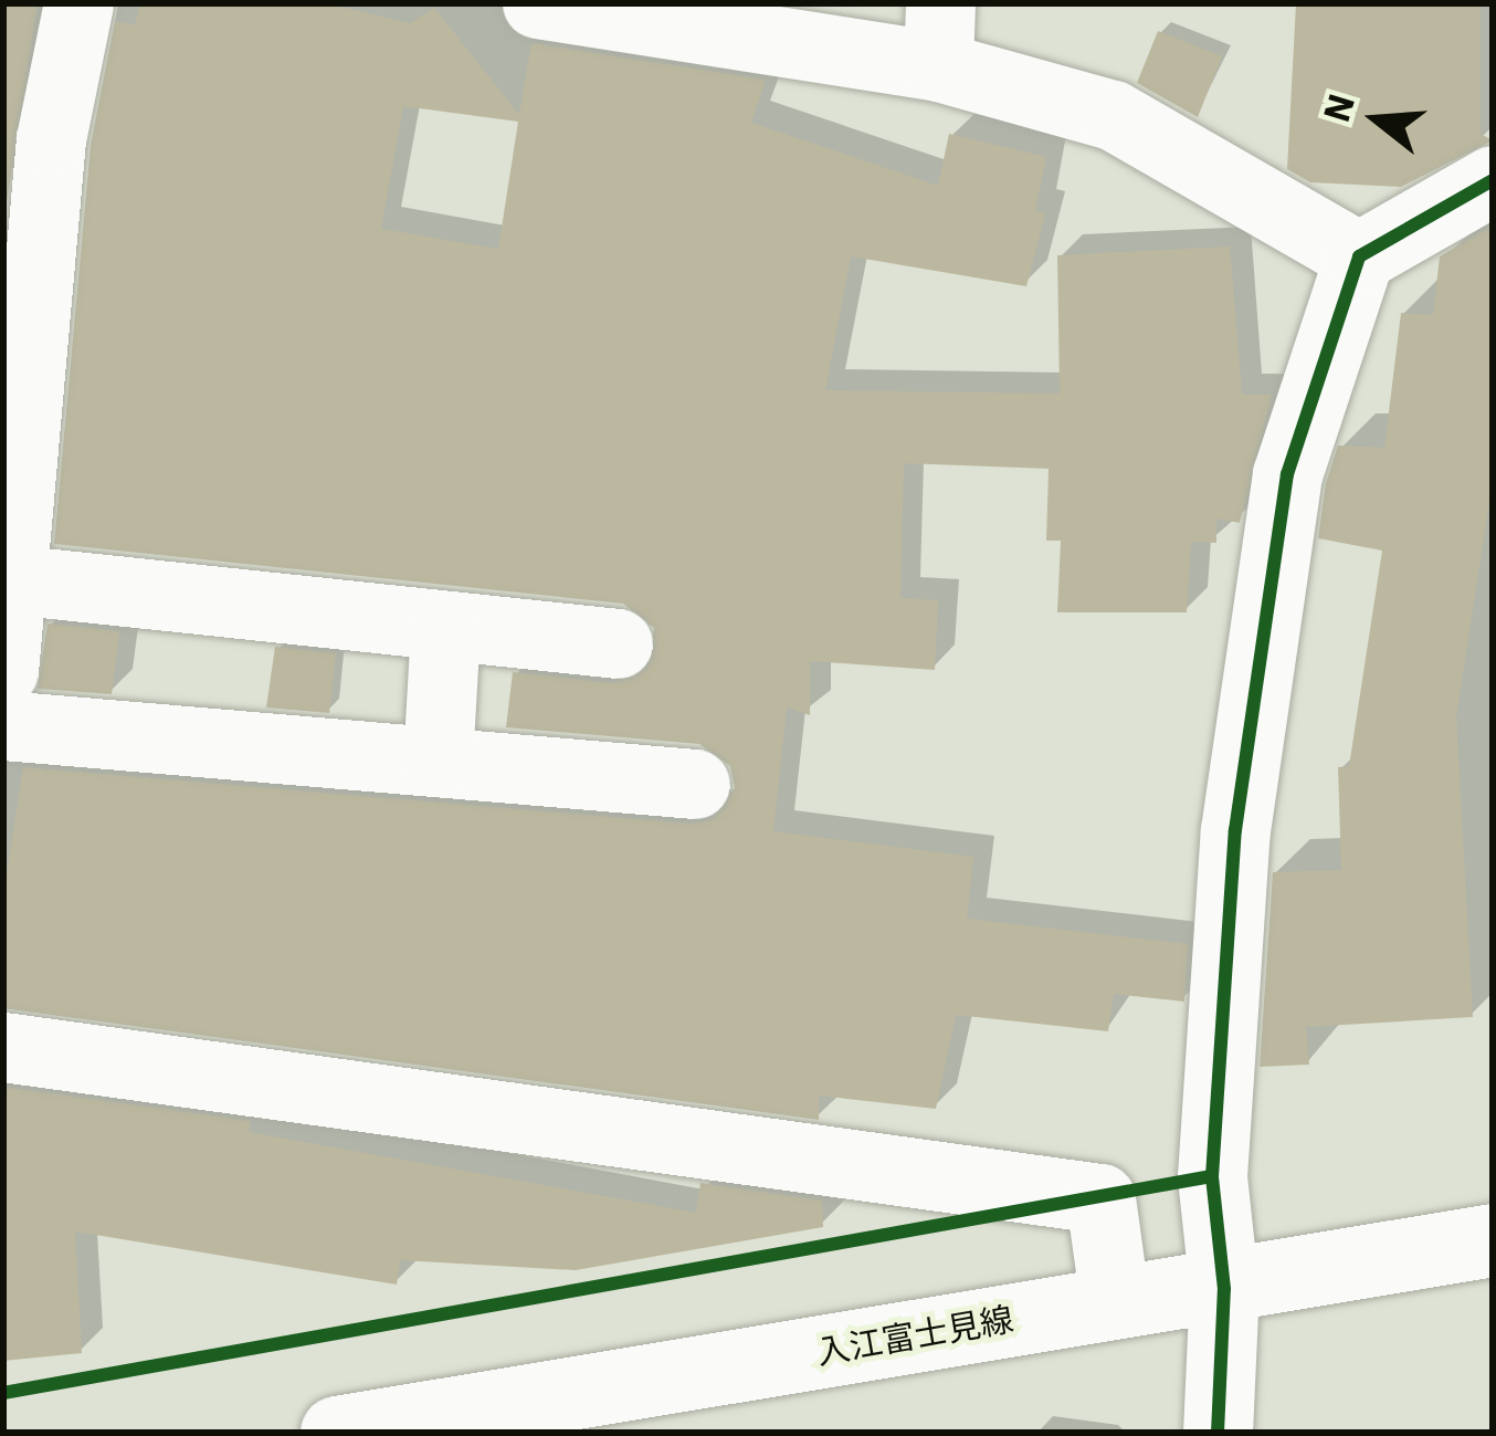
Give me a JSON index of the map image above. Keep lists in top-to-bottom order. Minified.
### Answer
{"streets":{"main road":["入江富士見線"]},"north":"left"}
